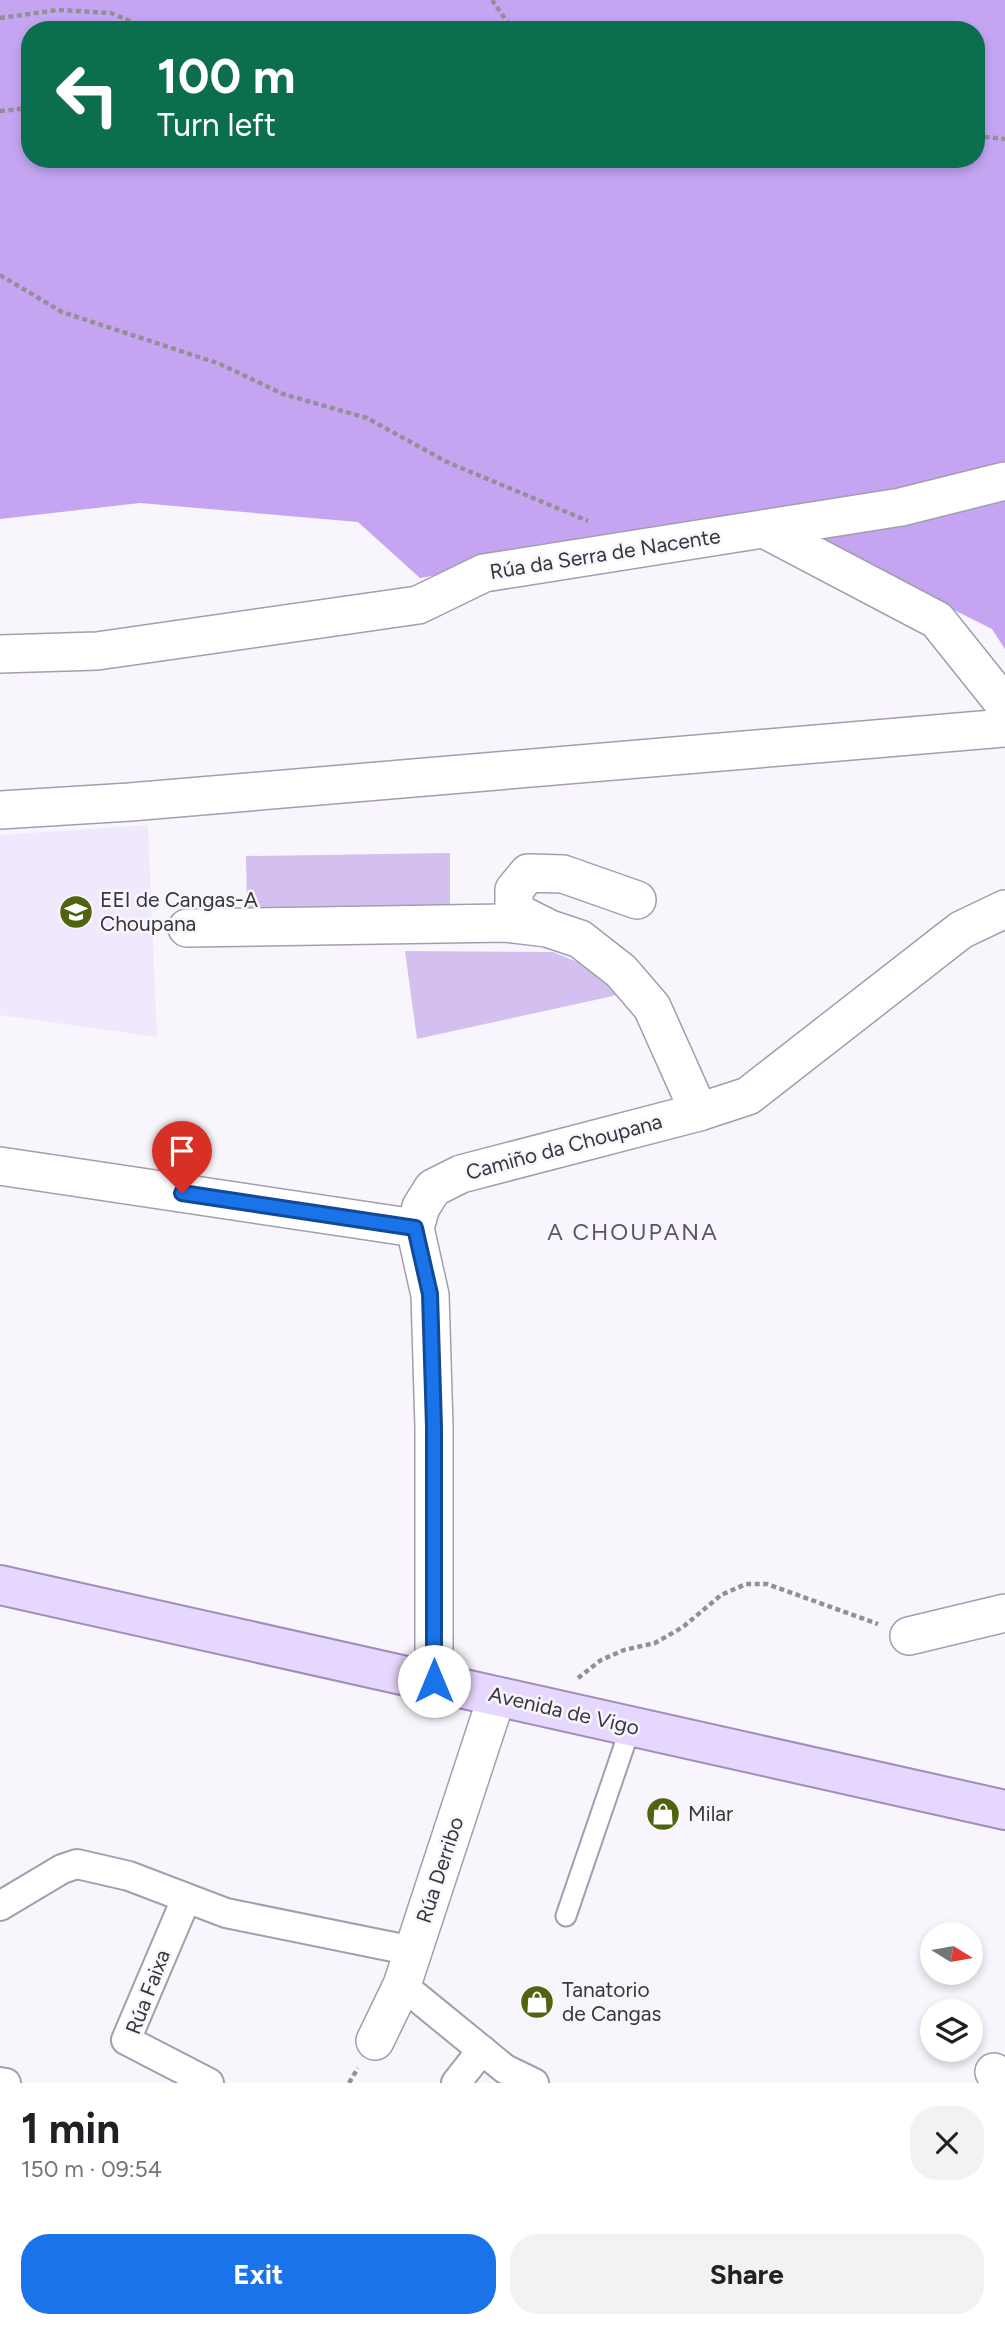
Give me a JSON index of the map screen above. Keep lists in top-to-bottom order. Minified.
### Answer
{"streets":{"main road":["Avenida de Vigo"],"street":["Rúa da Serra de Nacente","Camiño da Choupana","Rúa Derribo","Rúa Faixa"]},"crossings":[["Avenida de Vigo","Rúa Derribo"]],"districts":["A CHOUPANA"],"places":{"school or university":["EEI de Cangas-A Choupana"],"shop":["Milar","Tanatorio de Cangas"]},"north":"right","page":{"turn":["100 m","Turn left"],"heading":["1 min","150 m · 09:54"],"buttons":["Exit","Share"]}}
